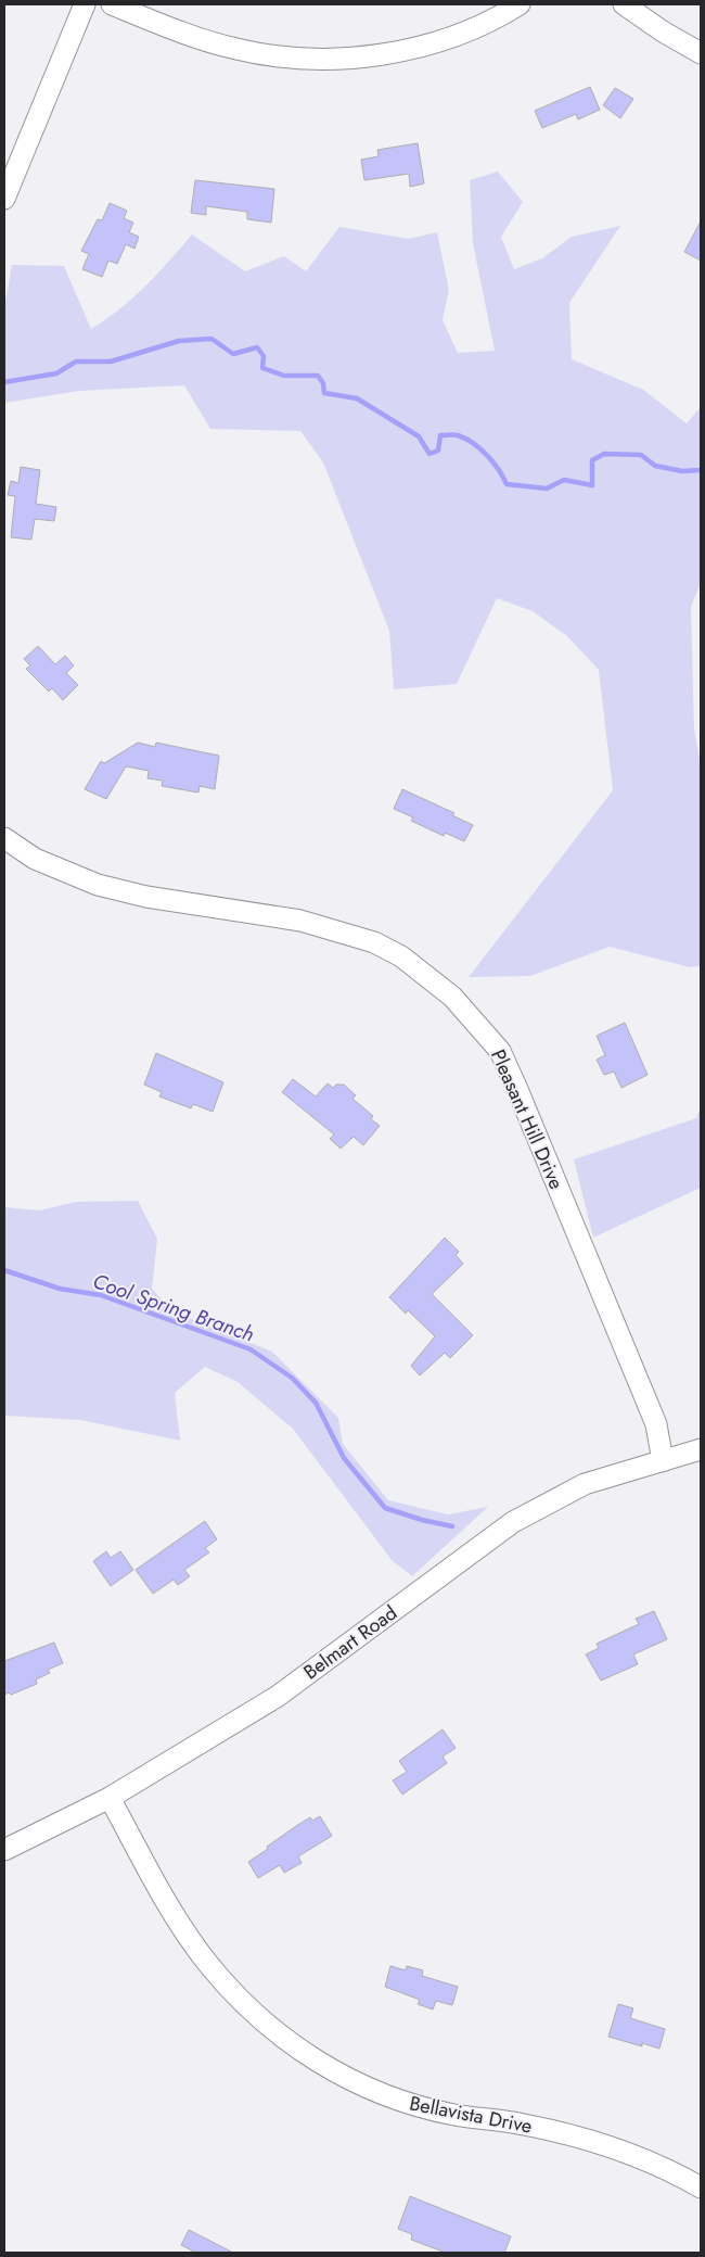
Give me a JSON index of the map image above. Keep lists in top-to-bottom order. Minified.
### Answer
{"streets":{"street":["Pleasant Hill Drive","Belmart Road","Bellavista Drive"]},"crossings":[["Pleasant Hill Drive","Belmart Road"],["Belmart Road","Bellavista Drive"]],"water":["Cool Spring Branch"]}
